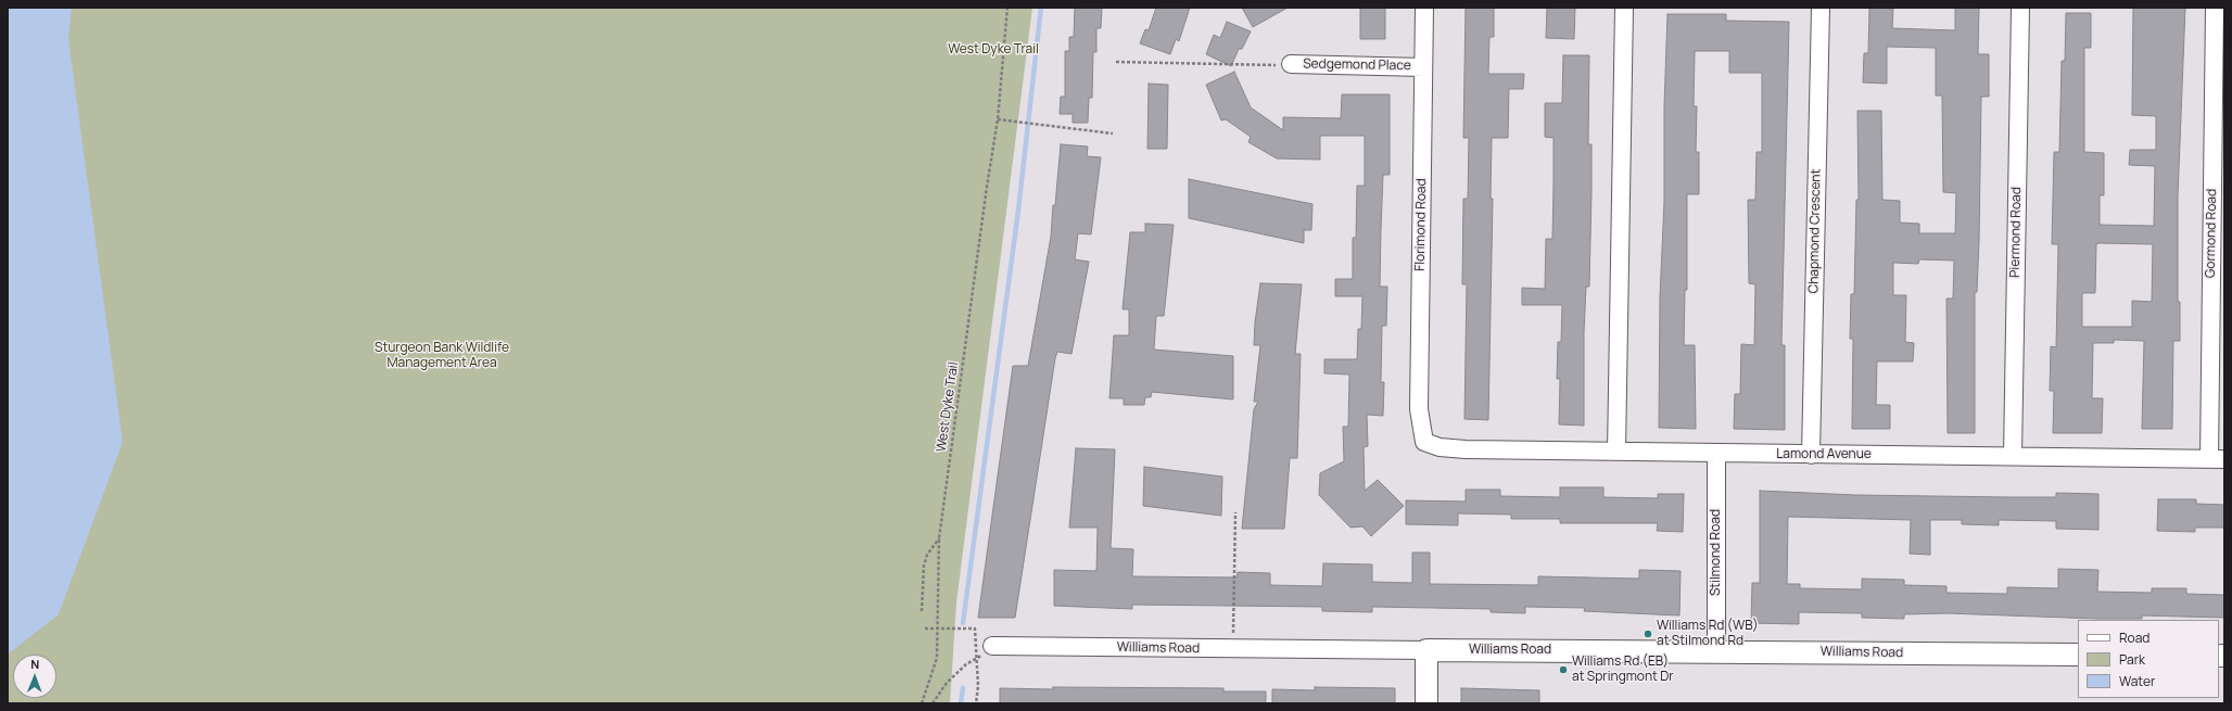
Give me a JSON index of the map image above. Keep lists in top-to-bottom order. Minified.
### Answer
{"streets":{"street":["Sedgemond Place","Florimond Road","Chapmond Crescent","Piermond Road","Gormond Road","Lamond Avenue","Stilmond Road","Williams Road"],"path":["West Dyke Trail"]},"crossings":[["Sedgemond Place","Florimond Road"],["Florimond Road","Lamond Avenue"],["Chapmond Crescent","Lamond Avenue"],["Piermond Road","Lamond Avenue"],["Gormond Road","Lamond Avenue"],["Lamond Avenue","Stilmond Road"],["Stilmond Road","Williams Road"]],"parks":["West Dyke Trail","Sturgeon Bank Wildlife Management Area"],"places":["Williams Rd (WB) at Stilmond Rd","Williams Rd (EB) at Springmont Dr"],"legend":["Road","Park","Water"],"north":"top"}
